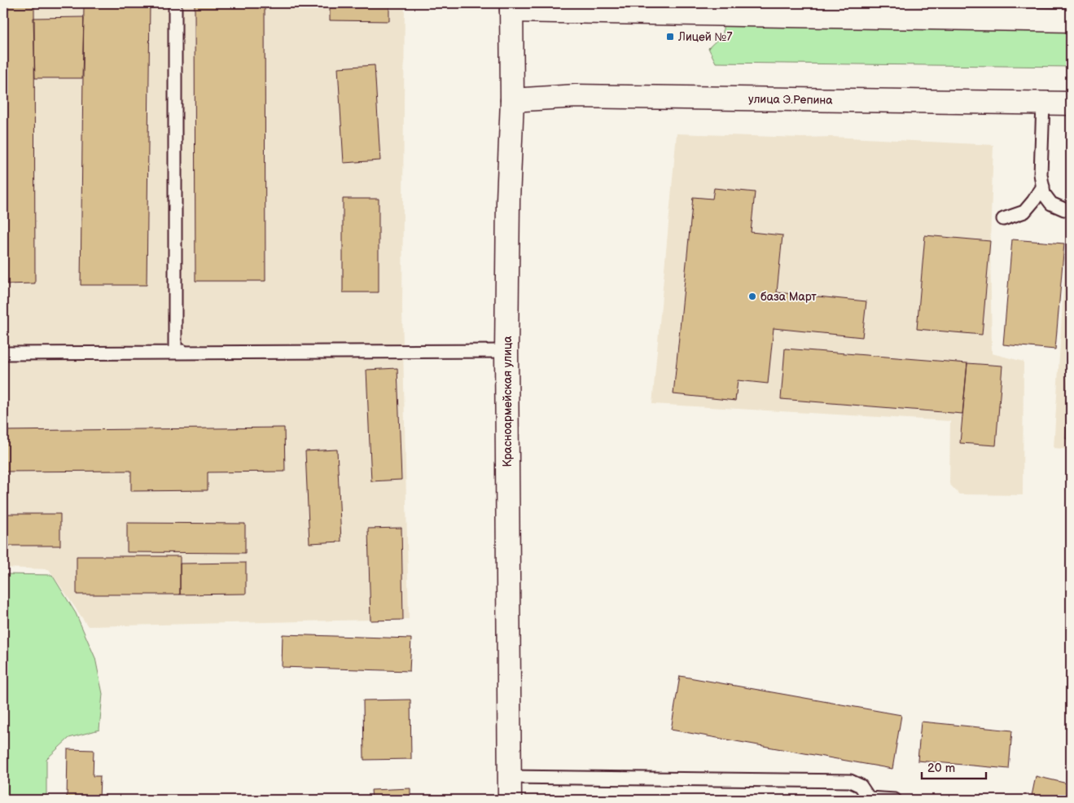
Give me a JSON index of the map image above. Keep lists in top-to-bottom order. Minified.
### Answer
{"streets":{"street":["улица Э.Репина","Красноармейская улица"]},"crossings":[["улица Э.Репина","Красноармейская улица"]],"places":{"transit":["Лицей №7"],"other":["база Март"]},"scale_bar":"20 m"}
